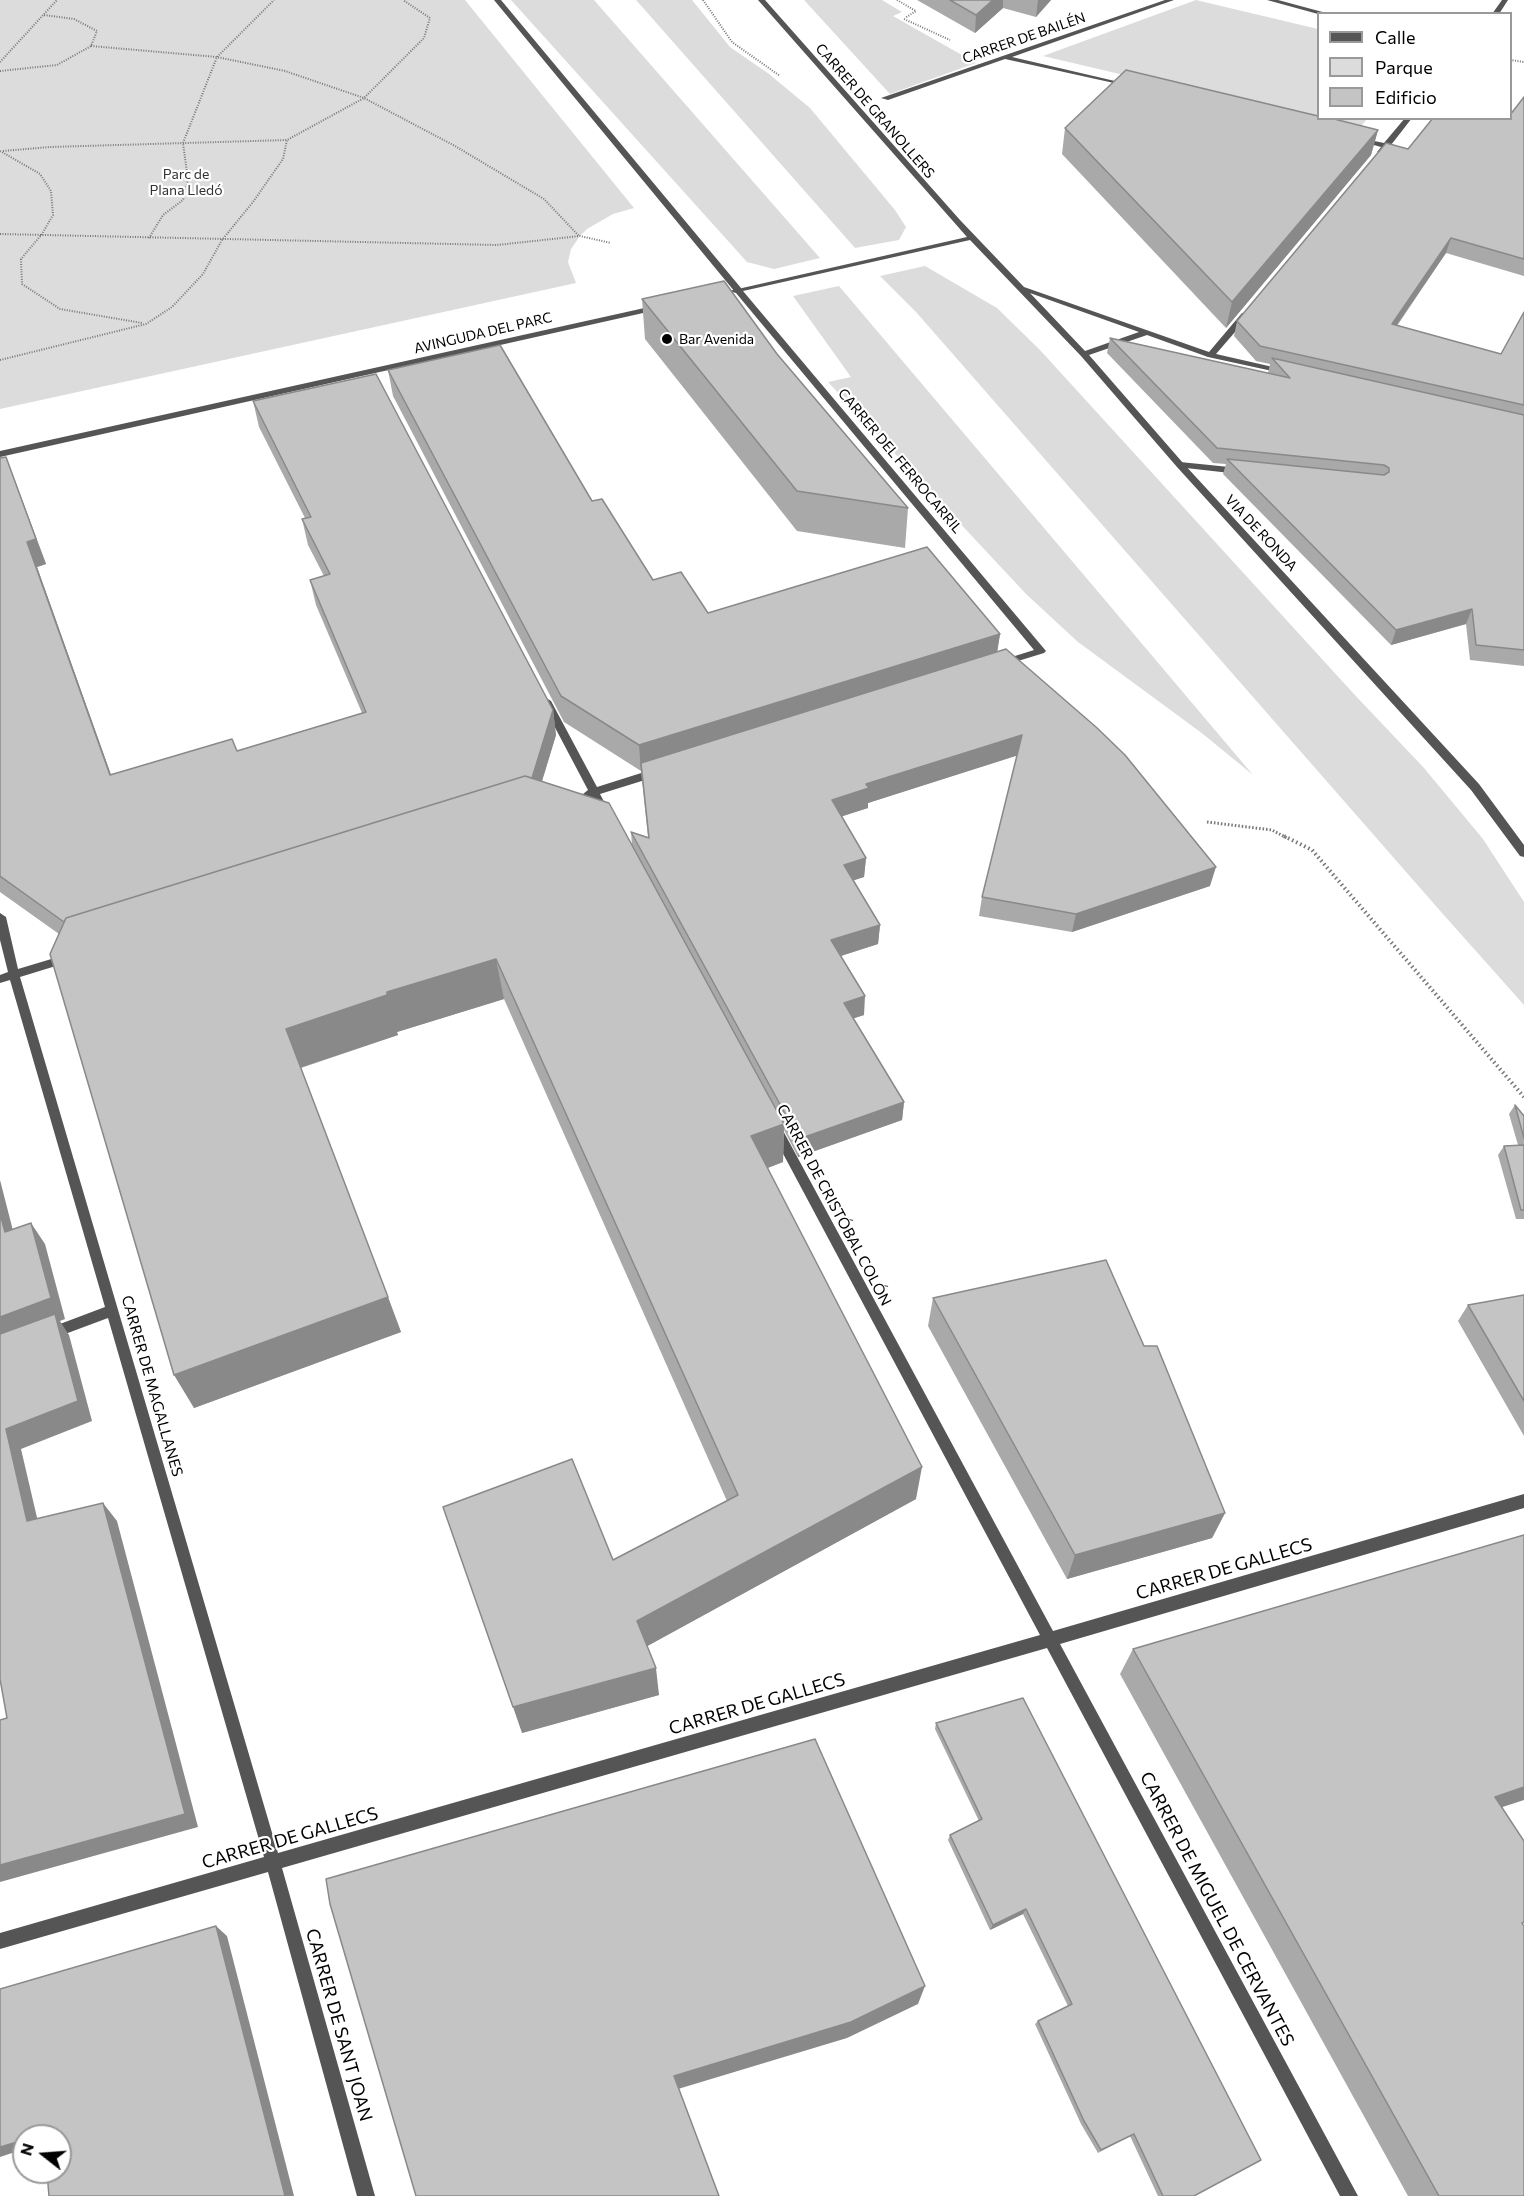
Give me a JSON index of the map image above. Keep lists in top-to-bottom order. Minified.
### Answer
{"streets":{"street":["CARRER DE BAILÉN","CARRER DE GRANOLLERS","AVINGUDA DEL PARC","CARRER DEL FERROCARRIL","VIA DE RONDA","CARRER DE CRISTÓBAL COLÓN","CARRER DE MAGALLANES","CARRER DE GALLECS","CARRER DE MIGUEL DE CERVANTES","CARRER DE SANT JOAN"]},"crossings":[["CARRER DE GRANOLLERS","VIA DE RONDA"],["CARRER DE CRISTÓBAL COLÓN","CARRER DE GALLECS"],["CARRER DE CRISTÓBAL COLÓN","CARRER DE MIGUEL DE CERVANTES"],["CARRER DE MAGALLANES","CARRER DE GALLECS"],["CARRER DE MAGALLANES","CARRER DE SANT JOAN"],["CARRER DE GALLECS","CARRER DE MIGUEL DE CERVANTES"],["CARRER DE GALLECS","CARRER DE SANT JOAN"]],"parks":["Parc de Plana Lledó"],"places":["Bar Avenida"],"legend":["Calle","Parque","Edificio"],"north":"left"}
